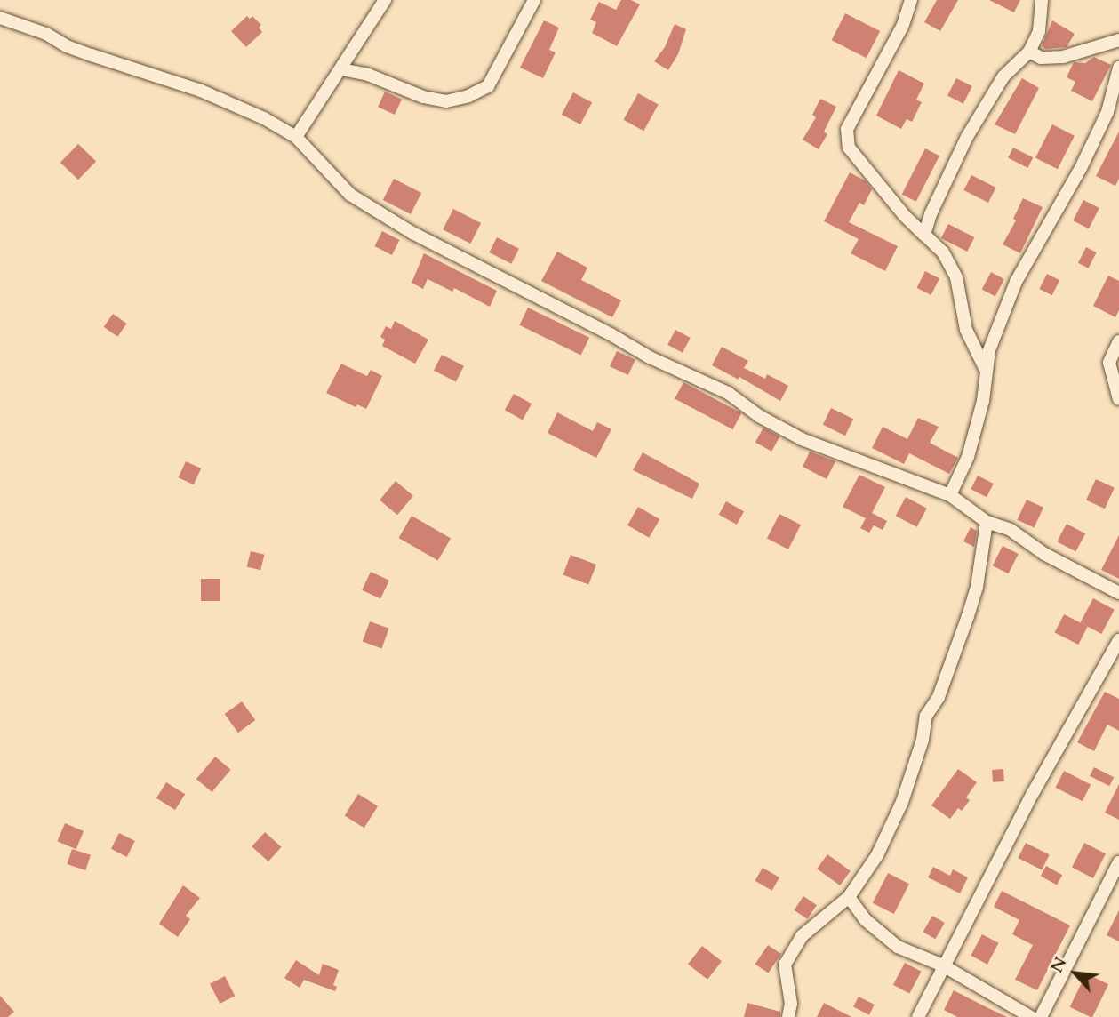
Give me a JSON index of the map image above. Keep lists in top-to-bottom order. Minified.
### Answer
{"north":"top left"}
